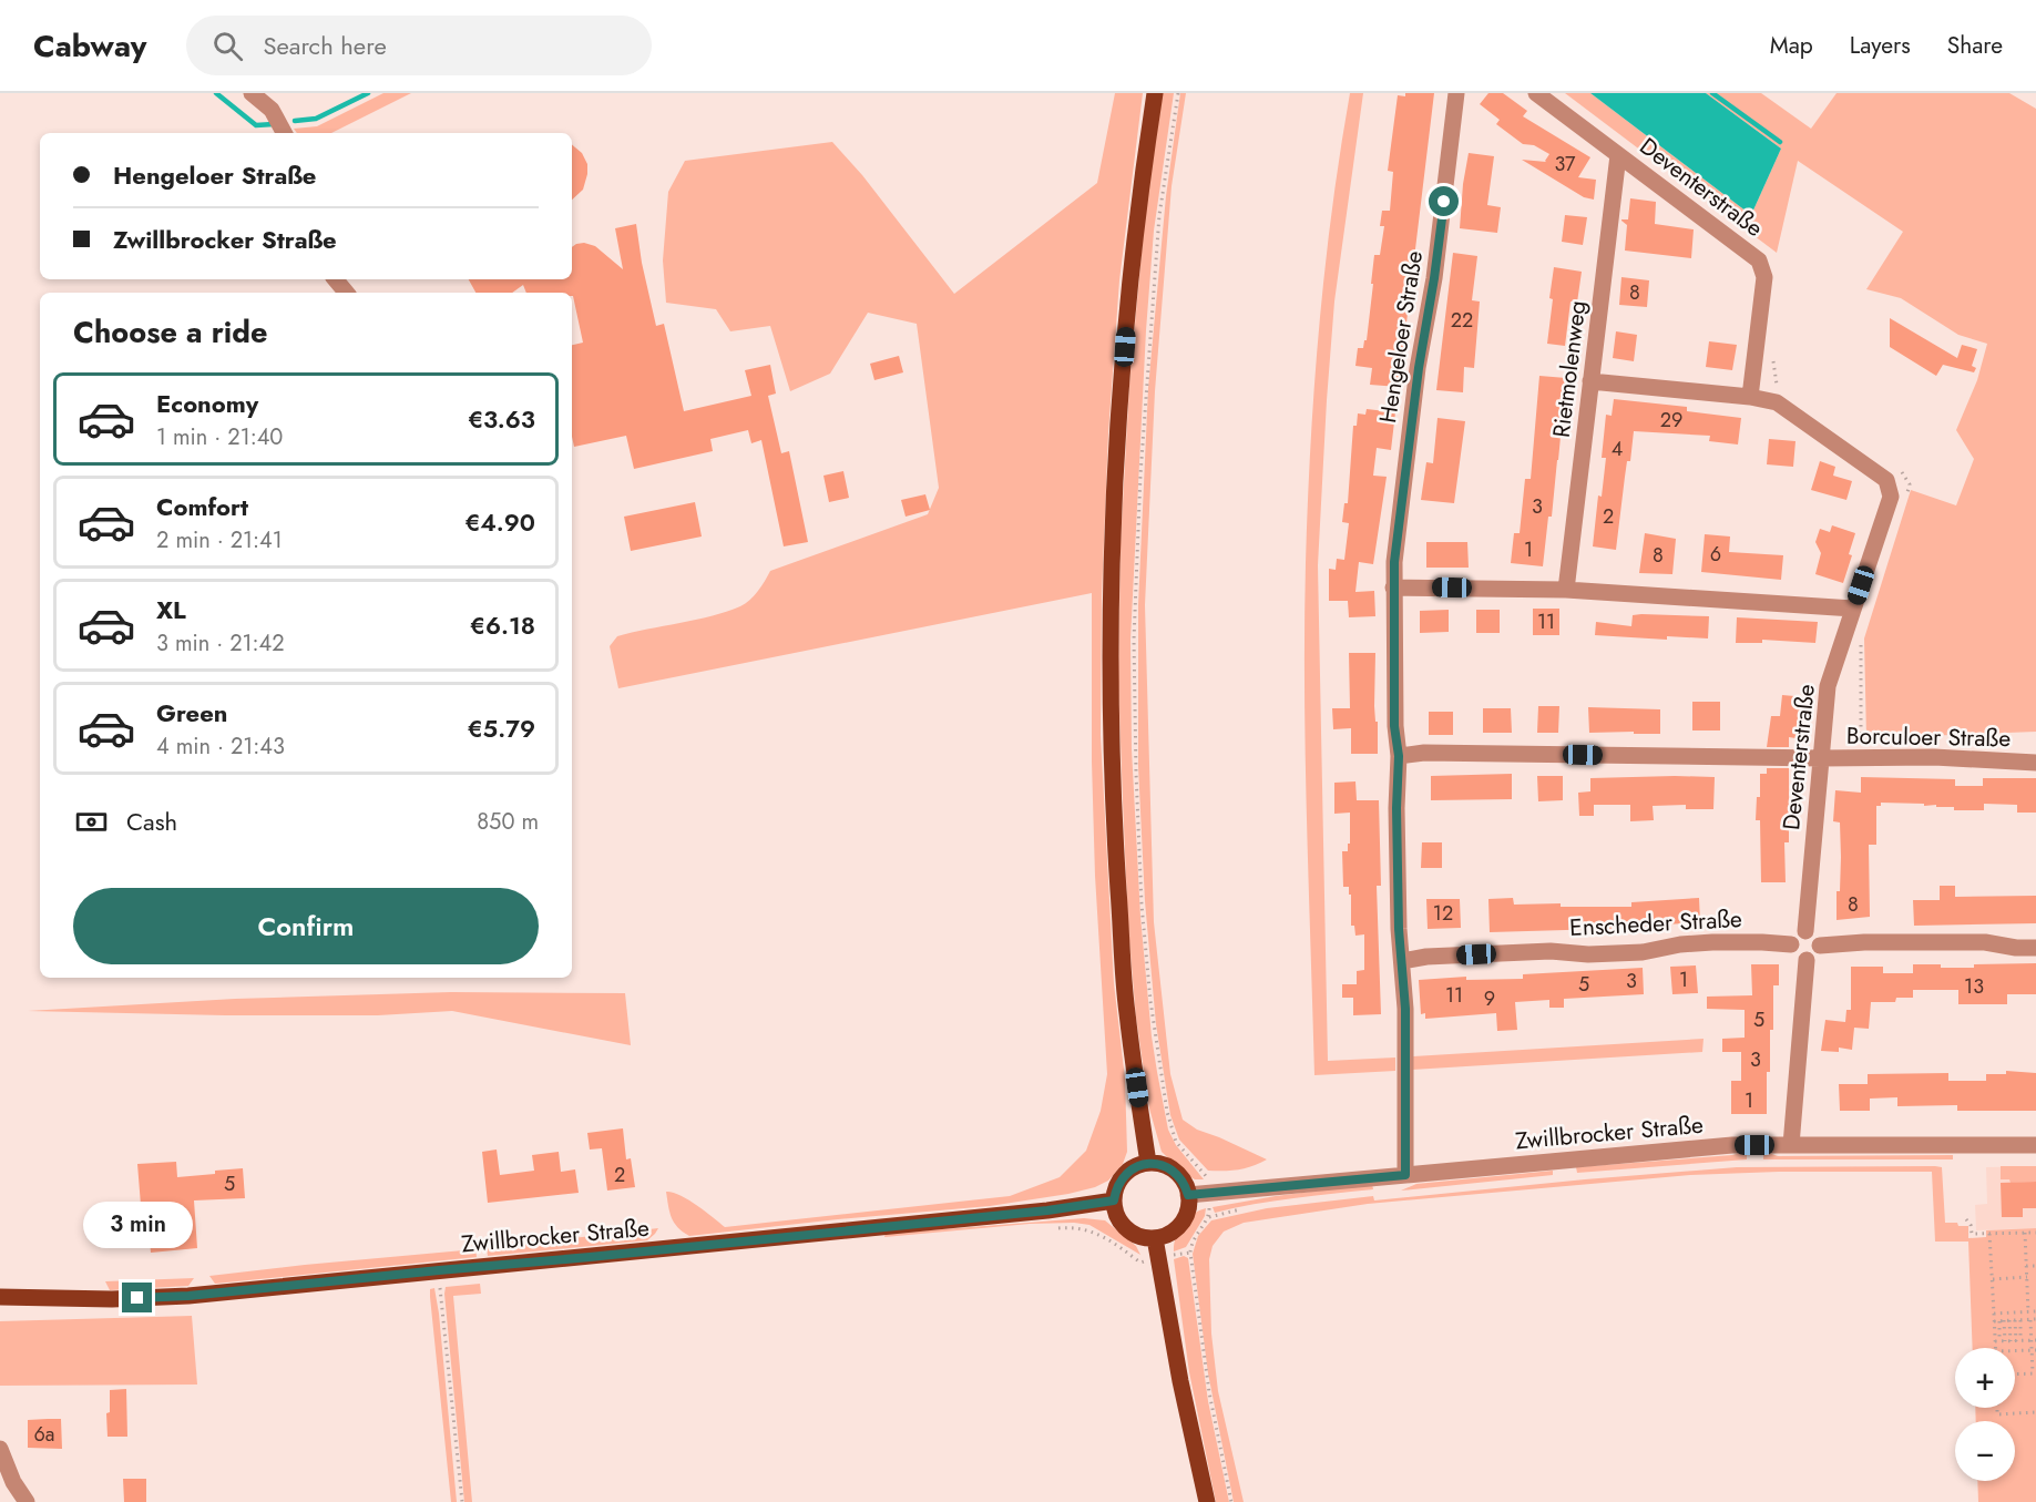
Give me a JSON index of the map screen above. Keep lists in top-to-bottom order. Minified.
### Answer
{"streets":{"main road":["Zwillbrocker Straße"],"street":["Deventerstraße","Hengeloer Straße","Rietmolenweg","Borculoer Straße","Enscheder Straße"]},"crossings":[["Deventerstraße","Rietmolenweg"],["Deventerstraße","Borculoer Straße"],["Deventerstraße","Enscheder Straße"]],"house_numbers":["37","8","22","29","4","3","2","1","6","8","11","8","12","1","3","5","13","11","9","5","3","1","2","5","6a"],"page":{"header":"Cabway","search":"Search here","nav":["Map","Layers","Share"],"banner":["Hengeloer Straße","Zwillbrocker Straße"],"heading":"Choose a ride","list":[{"name":"Economy","note":"1 min · 21:40","value":"€3.63"},{"name":"Comfort","note":"2 min · 21:41","value":"€4.90"},{"name":"XL","note":"3 min · 21:42","value":"€6.18"},{"name":"Green","note":"4 min · 21:43","value":"€5.79"}],"pay":["Cash","850 m"],"buttons":"Confirm","bubble":"3 min","map_buttons":["+","−"]}}
